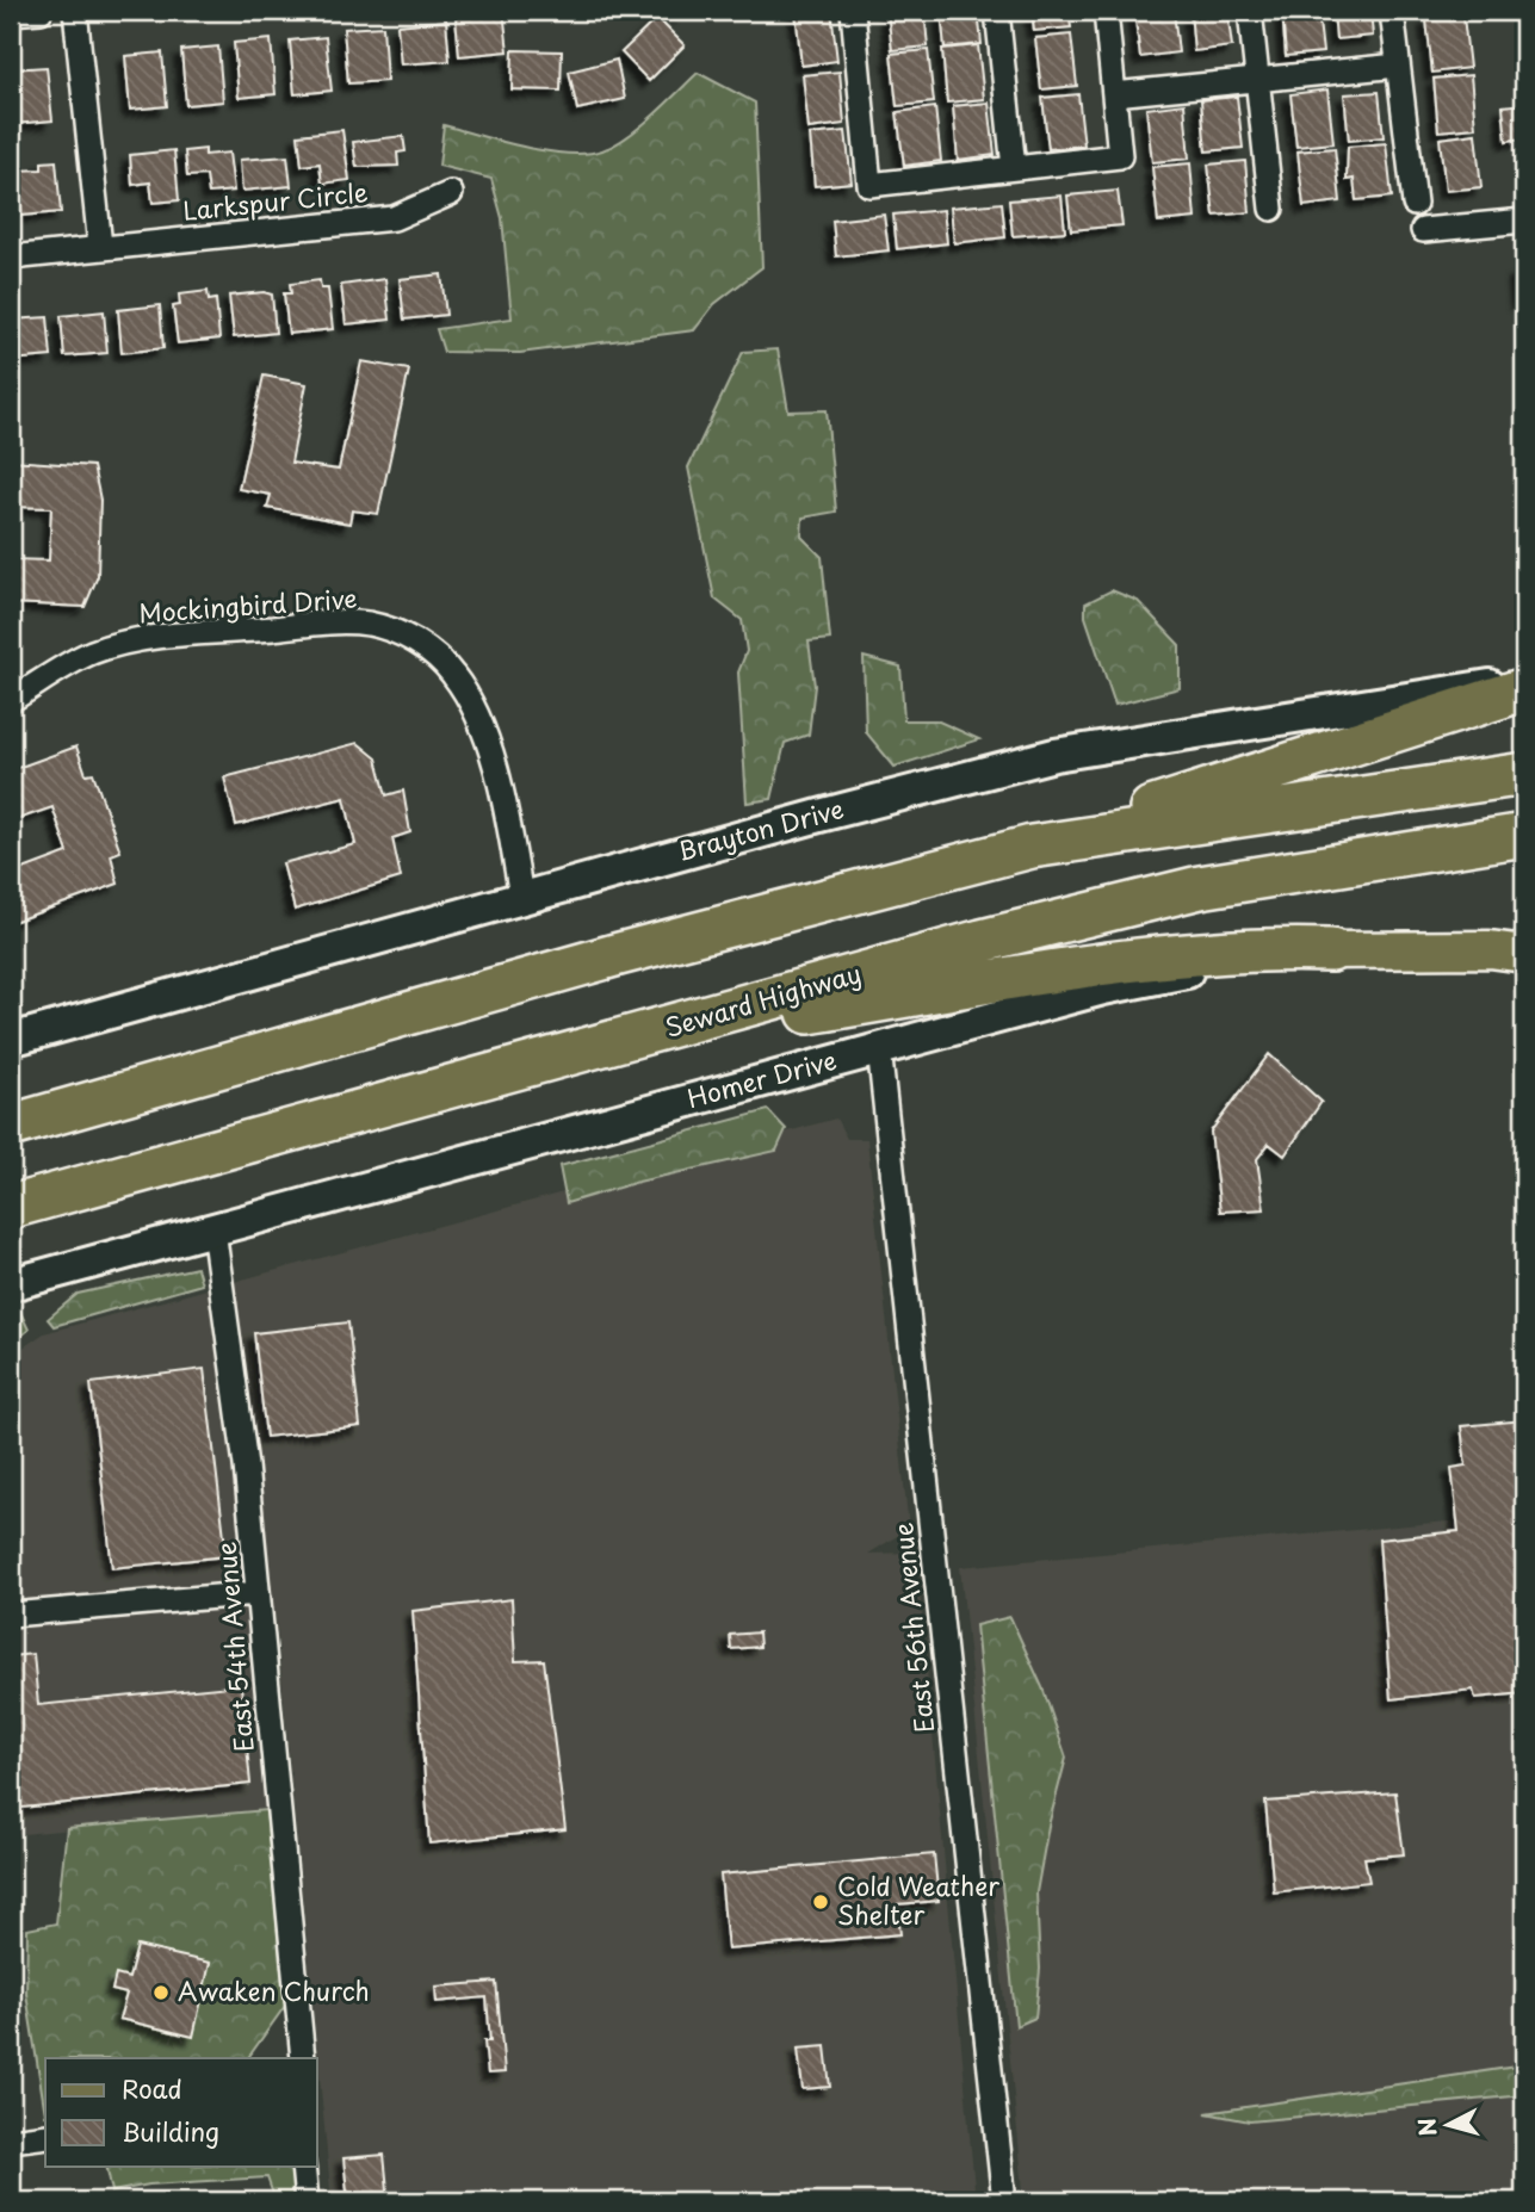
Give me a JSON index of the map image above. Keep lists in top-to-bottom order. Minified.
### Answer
{"streets":{"highway":["Seward Highway"],"main road":["Brayton Drive","Homer Drive"],"street":["Larkspur Circle","Mockingbird Drive","East 56th Avenue","East 54th Avenue"]},"crossings":[["Mockingbird Drive","Brayton Drive"],["Homer Drive","East 56th Avenue"],["Homer Drive","East 54th Avenue"]],"places":["Cold Weather Shelter","Awaken Church"],"legend":["Road","Building"],"north":"left"}
